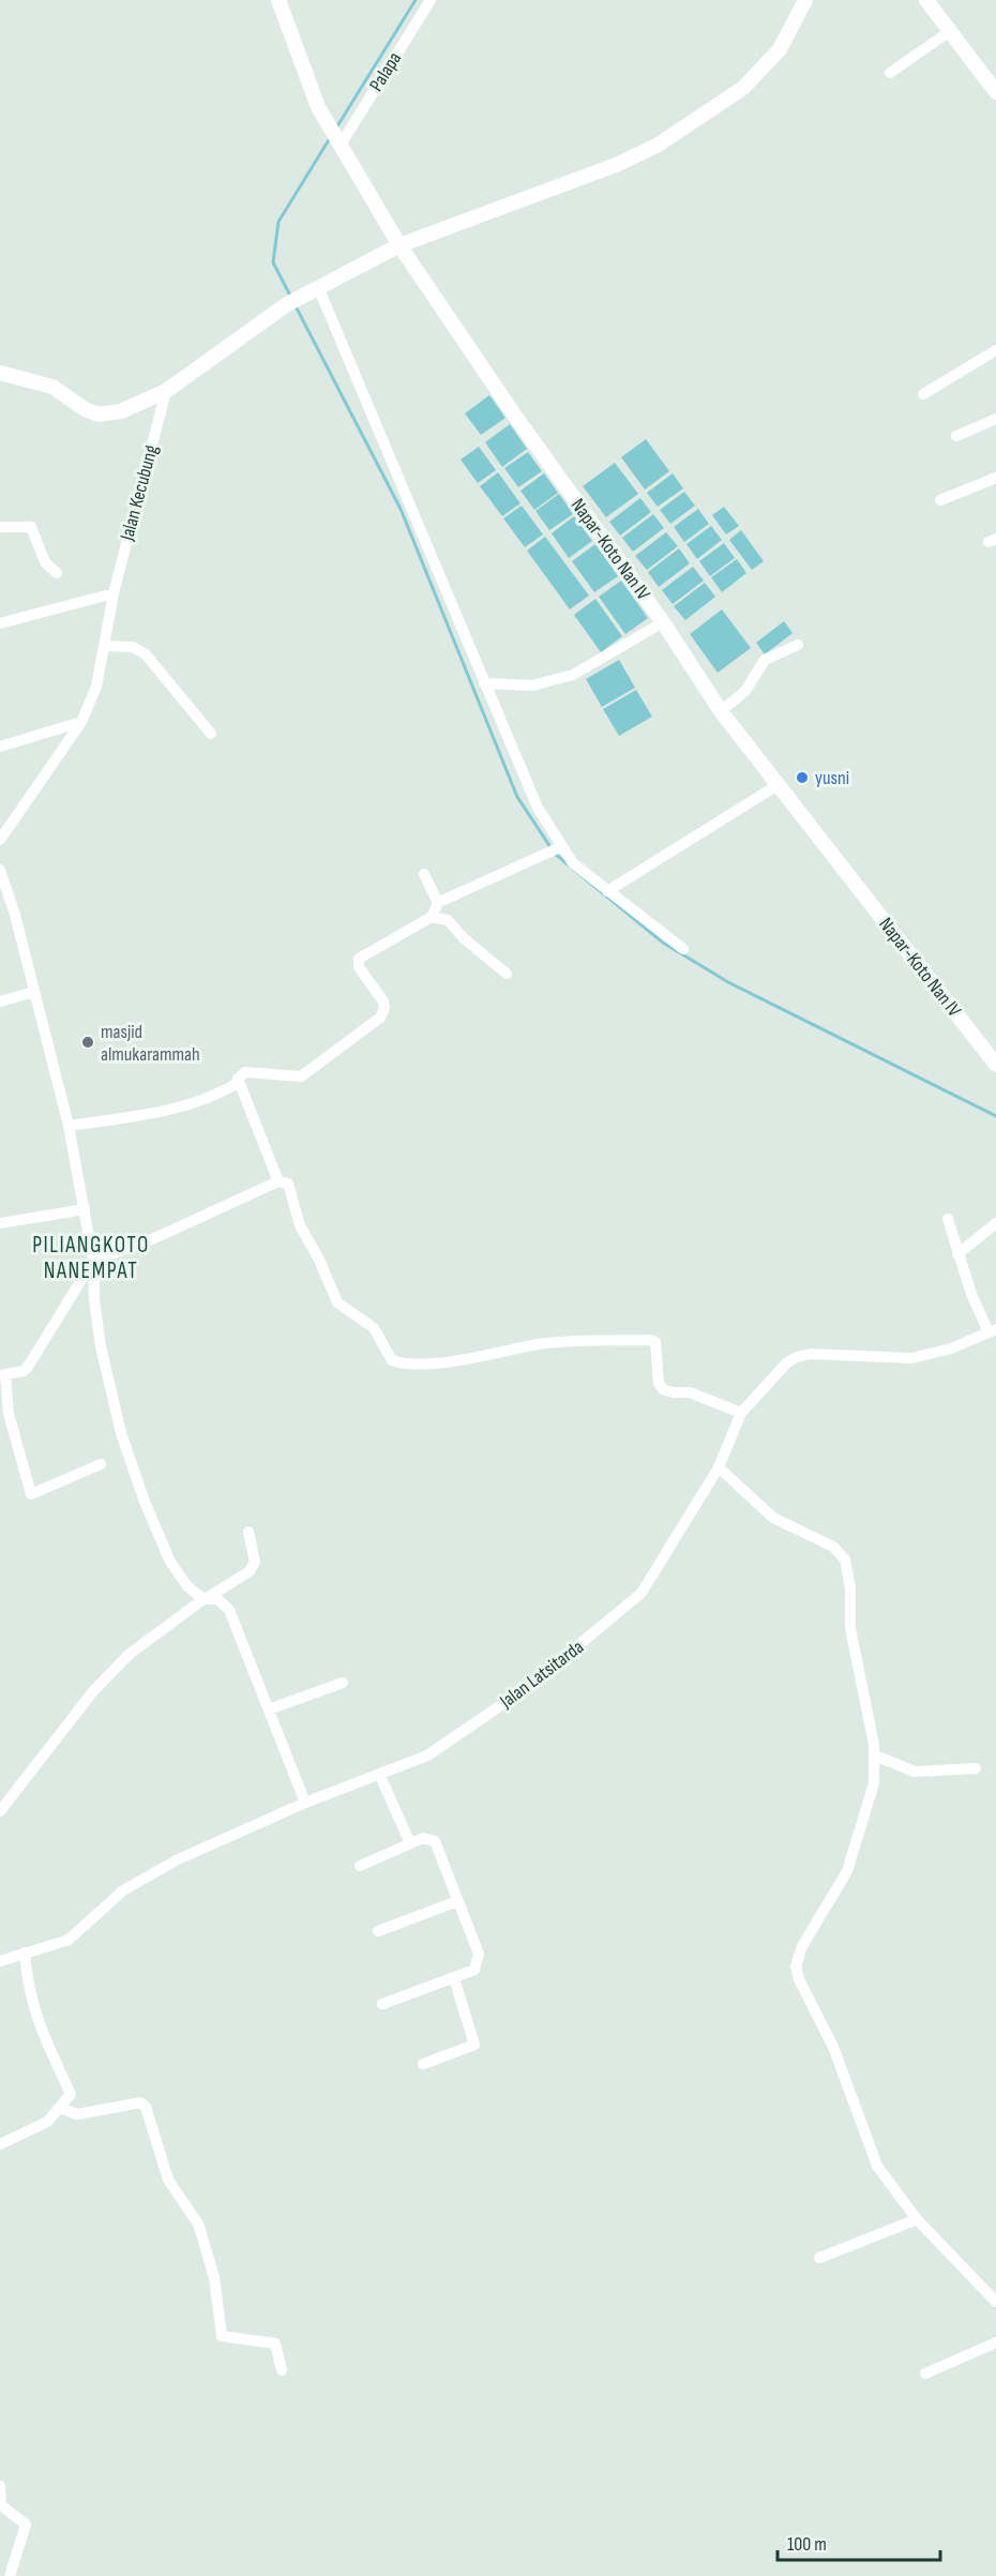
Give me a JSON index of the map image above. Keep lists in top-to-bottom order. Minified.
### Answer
{"streets":{"street":["Palapa","Jalan Kecubung","Napar-Koto Nan IV","Jalan Latsitarda"]},"crossings":[["Palapa","Napar-Koto Nan IV"]],"districts":["PILIANGKOTO NANEMPAT"],"places":["yusni","masjid almukarammah"],"scale_bar":"100 m"}
